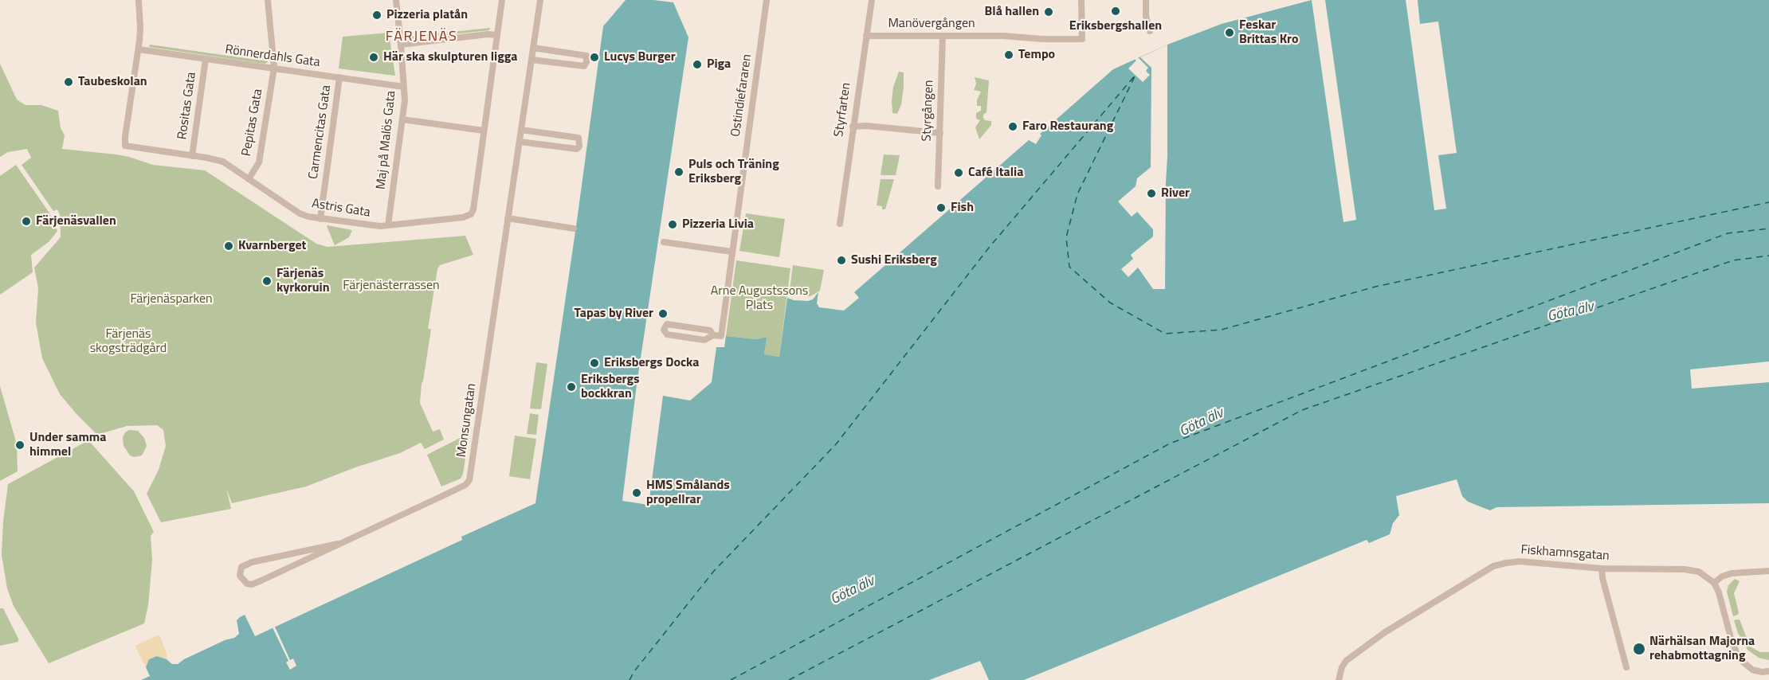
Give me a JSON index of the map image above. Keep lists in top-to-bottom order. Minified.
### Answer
{"streets":{"street":["Manövergången","Rönnerdahls Gata","Ostindiefararen","Rositas Gata","Styrfarten","Styrgången","Pepitas Gata","Carmencitas Gata","Maj på Malös Gata","Astris Gata","Monsungatan","Fiskhamnsgatan"]},"crossings":[["Manövergången","Styrfarten"],["Manövergången","Styrgången"],["Rönnerdahls Gata","Rositas Gata"],["Rönnerdahls Gata","Pepitas Gata"],["Rönnerdahls Gata","Carmencitas Gata"],["Rönnerdahls Gata","Maj på Malös Gata"],["Rönnerdahls Gata","Astris Gata"],["Rositas Gata","Astris Gata"],["Pepitas Gata","Astris Gata"],["Carmencitas Gata","Astris Gata"],["Maj på Malös Gata","Astris Gata"]],"districts":["FÄRJENÄS"],"water":["Göta älv"],"parks":["Färjenästerrassen","Arne Augustssons Plats","Färjenäsparken","Färjenäs skogsträdgård"],"places":["Eriksbergshallen","Blå hallen","Pizzeria platån","Feskar Brittas Kro","Tempo","Här ska skulpturen ligga","Lucys Burger","Piga","Taubeskolan","Faro Restaurang","Puls och Träning Eriksberg","Café Italia","River","Fish","Färjenäsvallen","Pizzeria Livia","Kvarnberget","Sushi Eriksberg","Färjenäs kyrkoruin","Tapas by River","Eriksbergs Docka","Eriksbergs bockkran","Under samma himmel","HMS Smålands propellrar","Närhälsan Majorna rehabmottagning"]}
